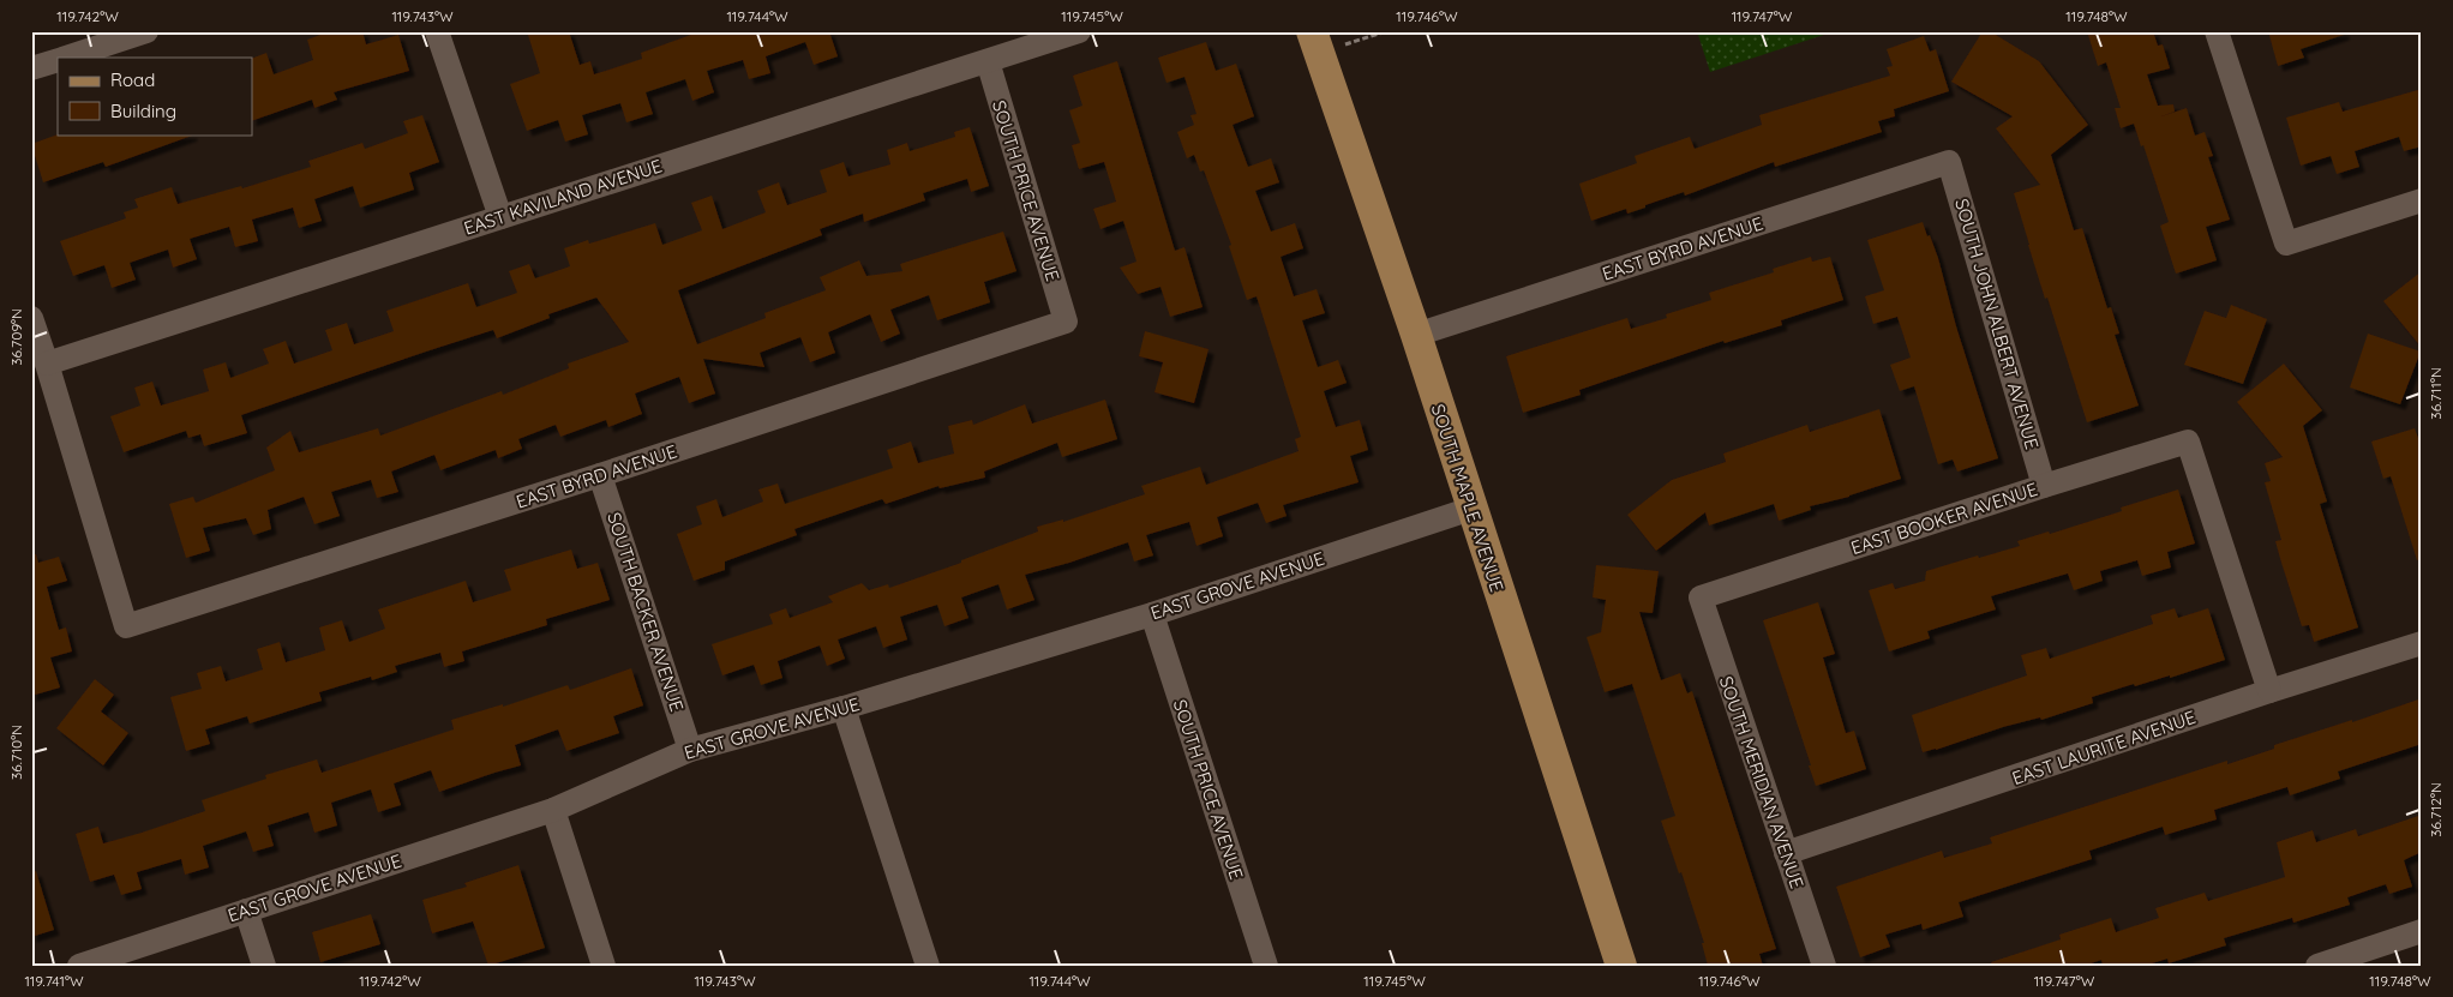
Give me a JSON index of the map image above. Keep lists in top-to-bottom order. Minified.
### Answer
{"streets":{"main road":["SOUTH MAPLE AVENUE"],"street":["SOUTH PRICE AVENUE","EAST KAVILAND AVENUE","EAST BYRD AVENUE","SOUTH JOHN ALBERT AVENUE","EAST BOOKER AVENUE","EAST GROVE AVENUE","SOUTH BACKER AVENUE","EAST LAURITE AVENUE","SOUTH MERIDIAN AVENUE"]},"crossings":[["SOUTH PRICE AVENUE","EAST KAVILAND AVENUE"],["SOUTH PRICE AVENUE","EAST BYRD AVENUE"],["SOUTH PRICE AVENUE","EAST GROVE AVENUE"],["EAST KAVILAND AVENUE","EAST BYRD AVENUE"],["EAST BYRD AVENUE","SOUTH JOHN ALBERT AVENUE"],["EAST BYRD AVENUE","SOUTH MAPLE AVENUE"],["EAST BYRD AVENUE","SOUTH BACKER AVENUE"],["SOUTH JOHN ALBERT AVENUE","EAST BOOKER AVENUE"],["SOUTH MAPLE AVENUE","EAST GROVE AVENUE"],["EAST BOOKER AVENUE","EAST LAURITE AVENUE"],["EAST BOOKER AVENUE","SOUTH MERIDIAN AVENUE"],["EAST GROVE AVENUE","SOUTH BACKER AVENUE"],["EAST LAURITE AVENUE","SOUTH MERIDIAN AVENUE"]],"legend":["Road","Building"],"coordinates":["119.742°W","119.743°W","119.744°W","119.745°W","119.746°W","119.747°W","119.748°W","36.709°N","36.711°N","36.710°N","36.712°N","119.741°W"]}
